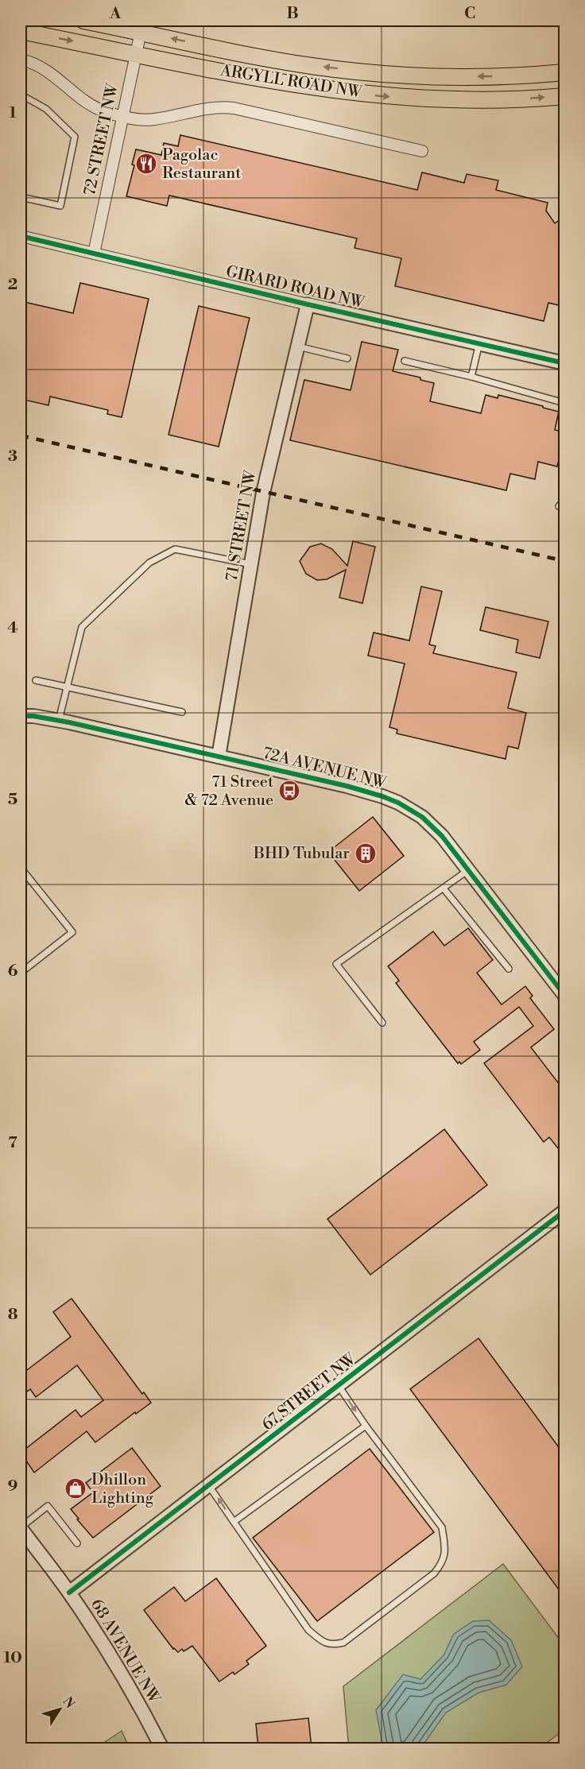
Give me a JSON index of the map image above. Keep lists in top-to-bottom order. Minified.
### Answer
{"streets":{"main road":["ARGYLL ROAD NW"],"street":["72 STREET NW","GIRARD ROAD NW","71 STREET NW","72A AVENUE NW","67 STREET NW","68 AVENUE NW"]},"crossings":[["ARGYLL ROAD NW","72 STREET NW"],["72 STREET NW","GIRARD ROAD NW"],["GIRARD ROAD NW","71 STREET NW"],["71 STREET NW","72A AVENUE NW"],["67 STREET NW","68 AVENUE NW"]],"places":{"restaurant":["Pagolac Restaurant"],"bus stop":["71 Street & 72 Avenue"],"building":["BHD Tubular"],"shop":["Dhillon Lighting"]},"north":"top right","grid":{"columns":["A","B","C"],"rows":["1","2","3","4","5","6","7","8","9","10"]}}
